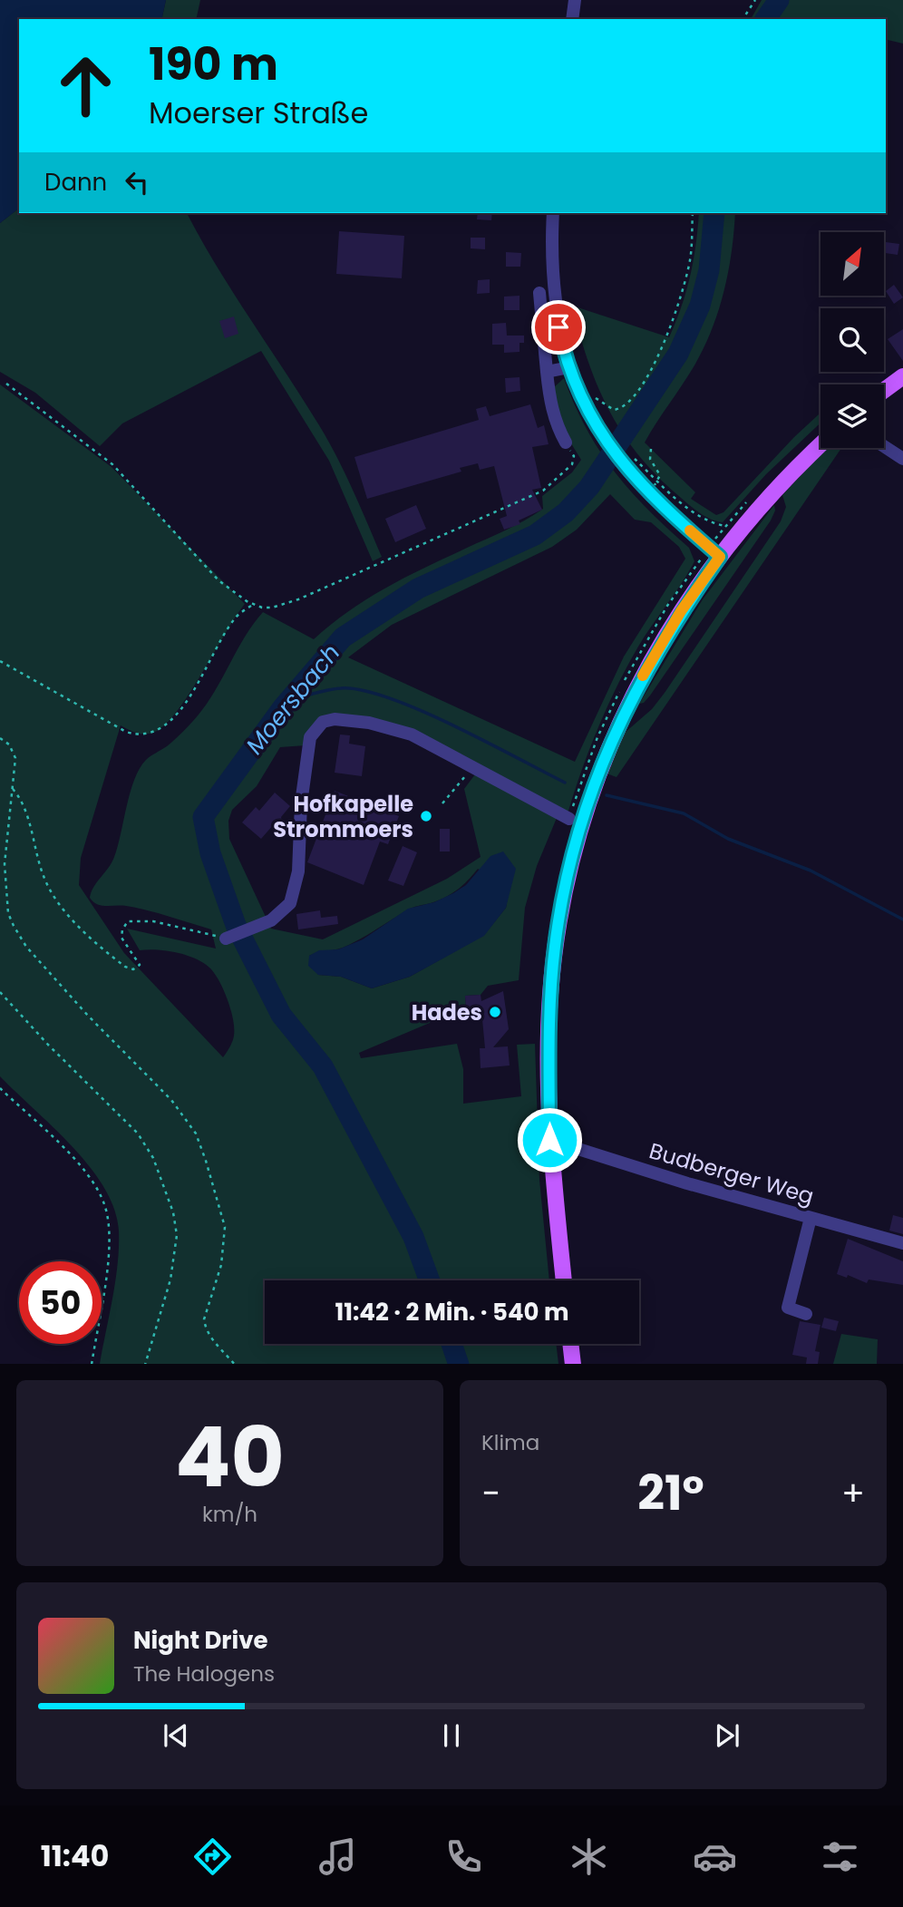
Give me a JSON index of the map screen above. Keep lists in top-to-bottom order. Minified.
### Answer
{"streets":{"street":["Budberger Weg"]},"water":["Moersbach"],"places":["Hofkapelle Strommoers","Hades"],"north":"top right","page":{"turn":["190 m","Moerser Straße"],"then":"Dann","limit":"50","trip":"11:42 · 2 Min. · 540 m","tile":[["40","km/h"],"Klima"],"heat":["−","21°","+"],"song":["Night Drive","The Halogens"],"tabs":"11:40"}}
